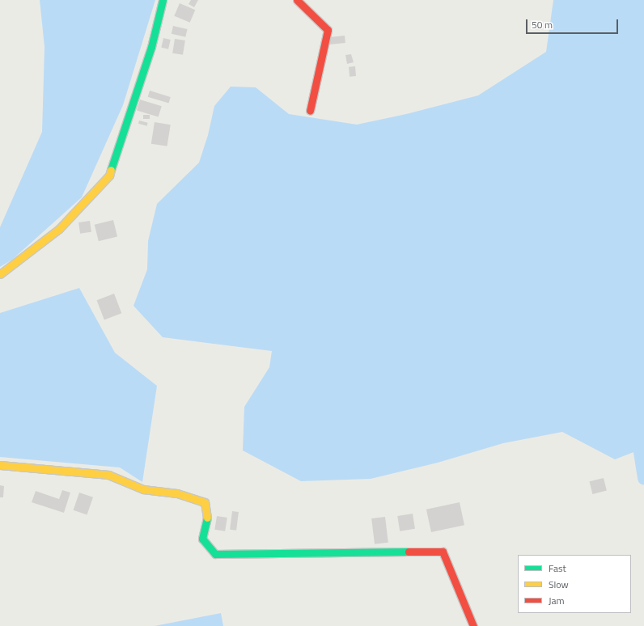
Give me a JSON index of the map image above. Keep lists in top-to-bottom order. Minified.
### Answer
{"legend":["Fast","Slow","Jam"],"scale_bar":"50 m"}
